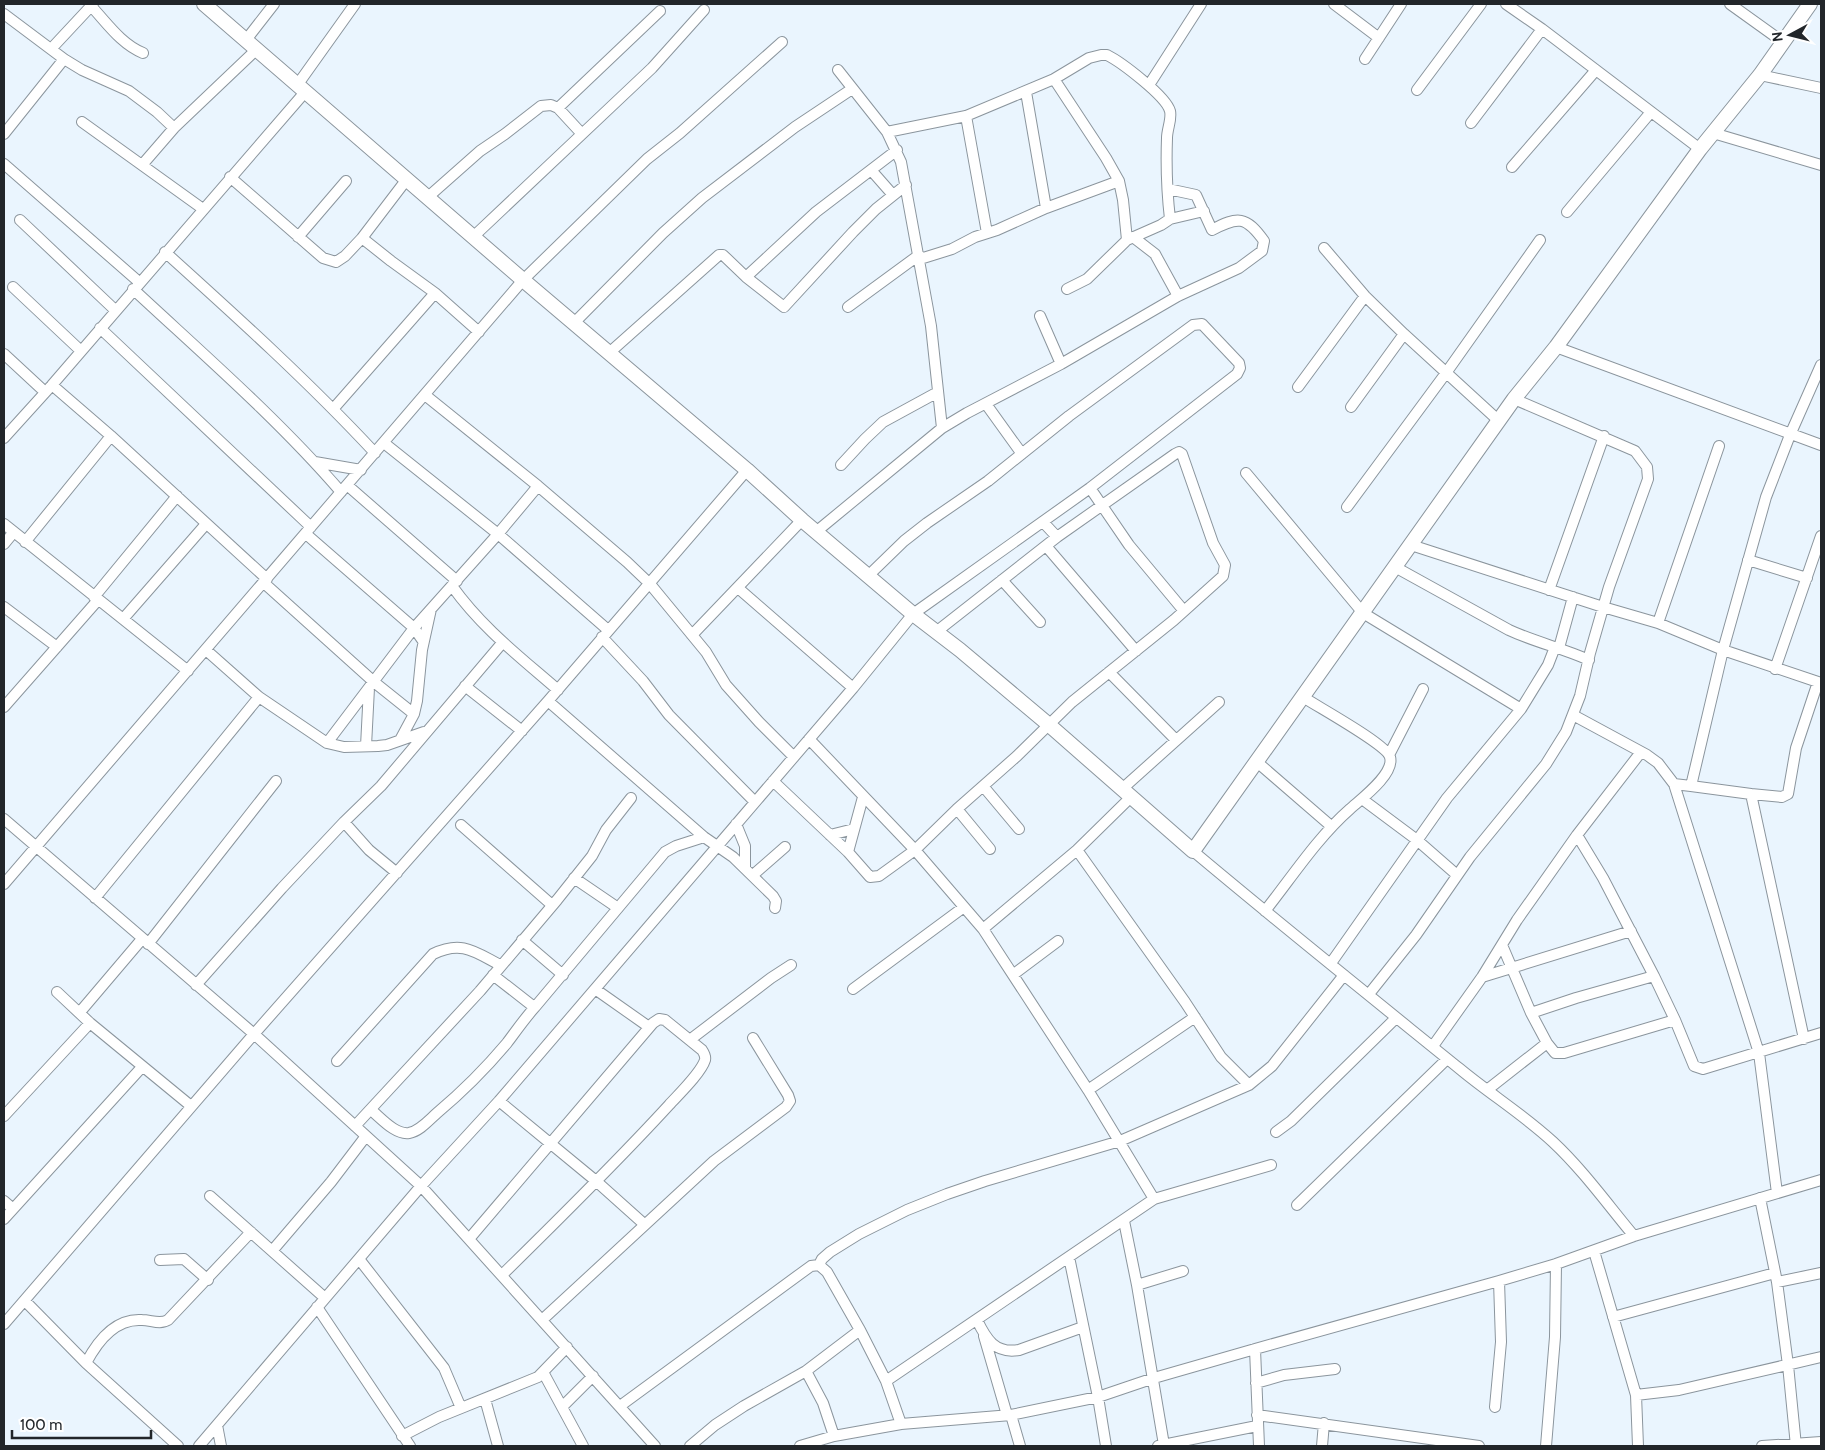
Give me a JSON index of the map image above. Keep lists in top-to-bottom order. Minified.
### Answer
{"scale_bar":"100 m","north":"left"}
